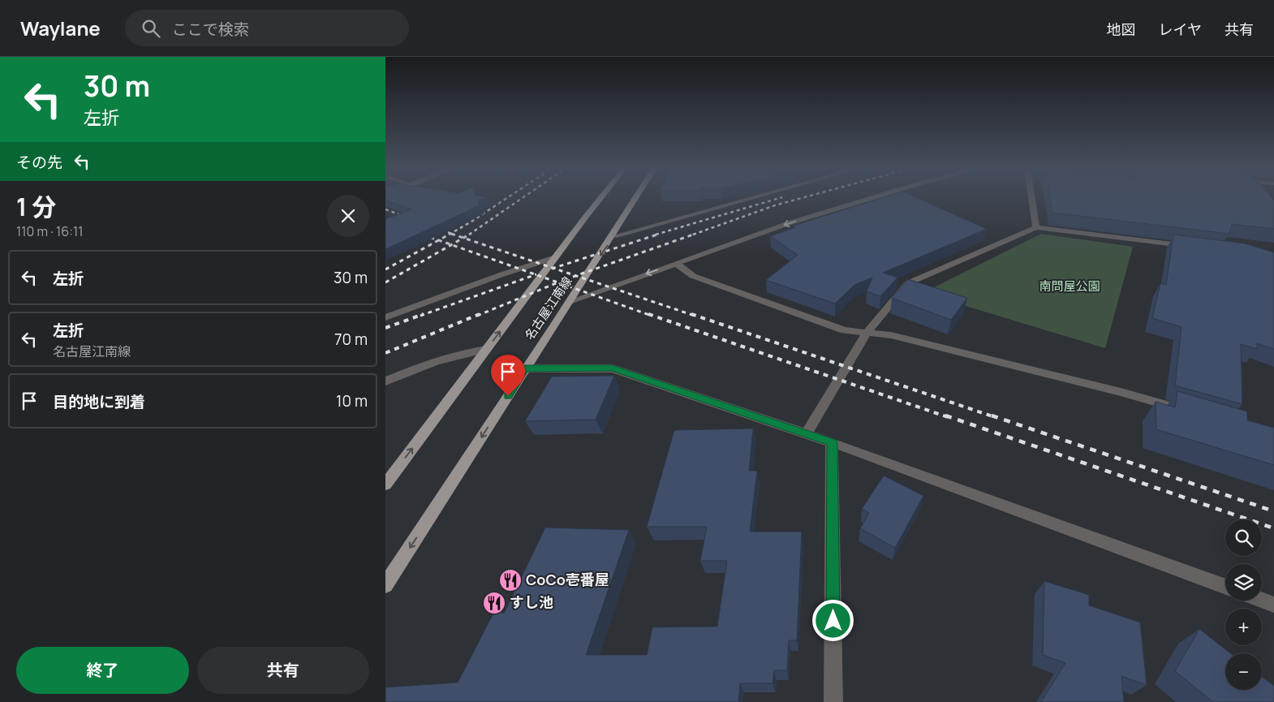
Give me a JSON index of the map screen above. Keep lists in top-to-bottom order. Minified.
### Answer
{"streets":{"main road":["名古屋江南線"]},"parks":["南問屋公園"],"places":{"restaurant":["CoCo壱番屋","すし池"]},"page":{"header":"Waylane","search":"ここで検索","nav":["地図","レイヤ","共有"],"turn":["30 m","左折"],"then":"その先","heading":["1 分","110 m · 16:11"],"list":[{"name":"左折","value":"30 m"},{"name":"左折","note":"名古屋江南線","value":"70 m"},{"name":"目的地に到着","value":"10 m"}],"map_buttons":["+","−"],"buttons":["終了","共有"]}}
